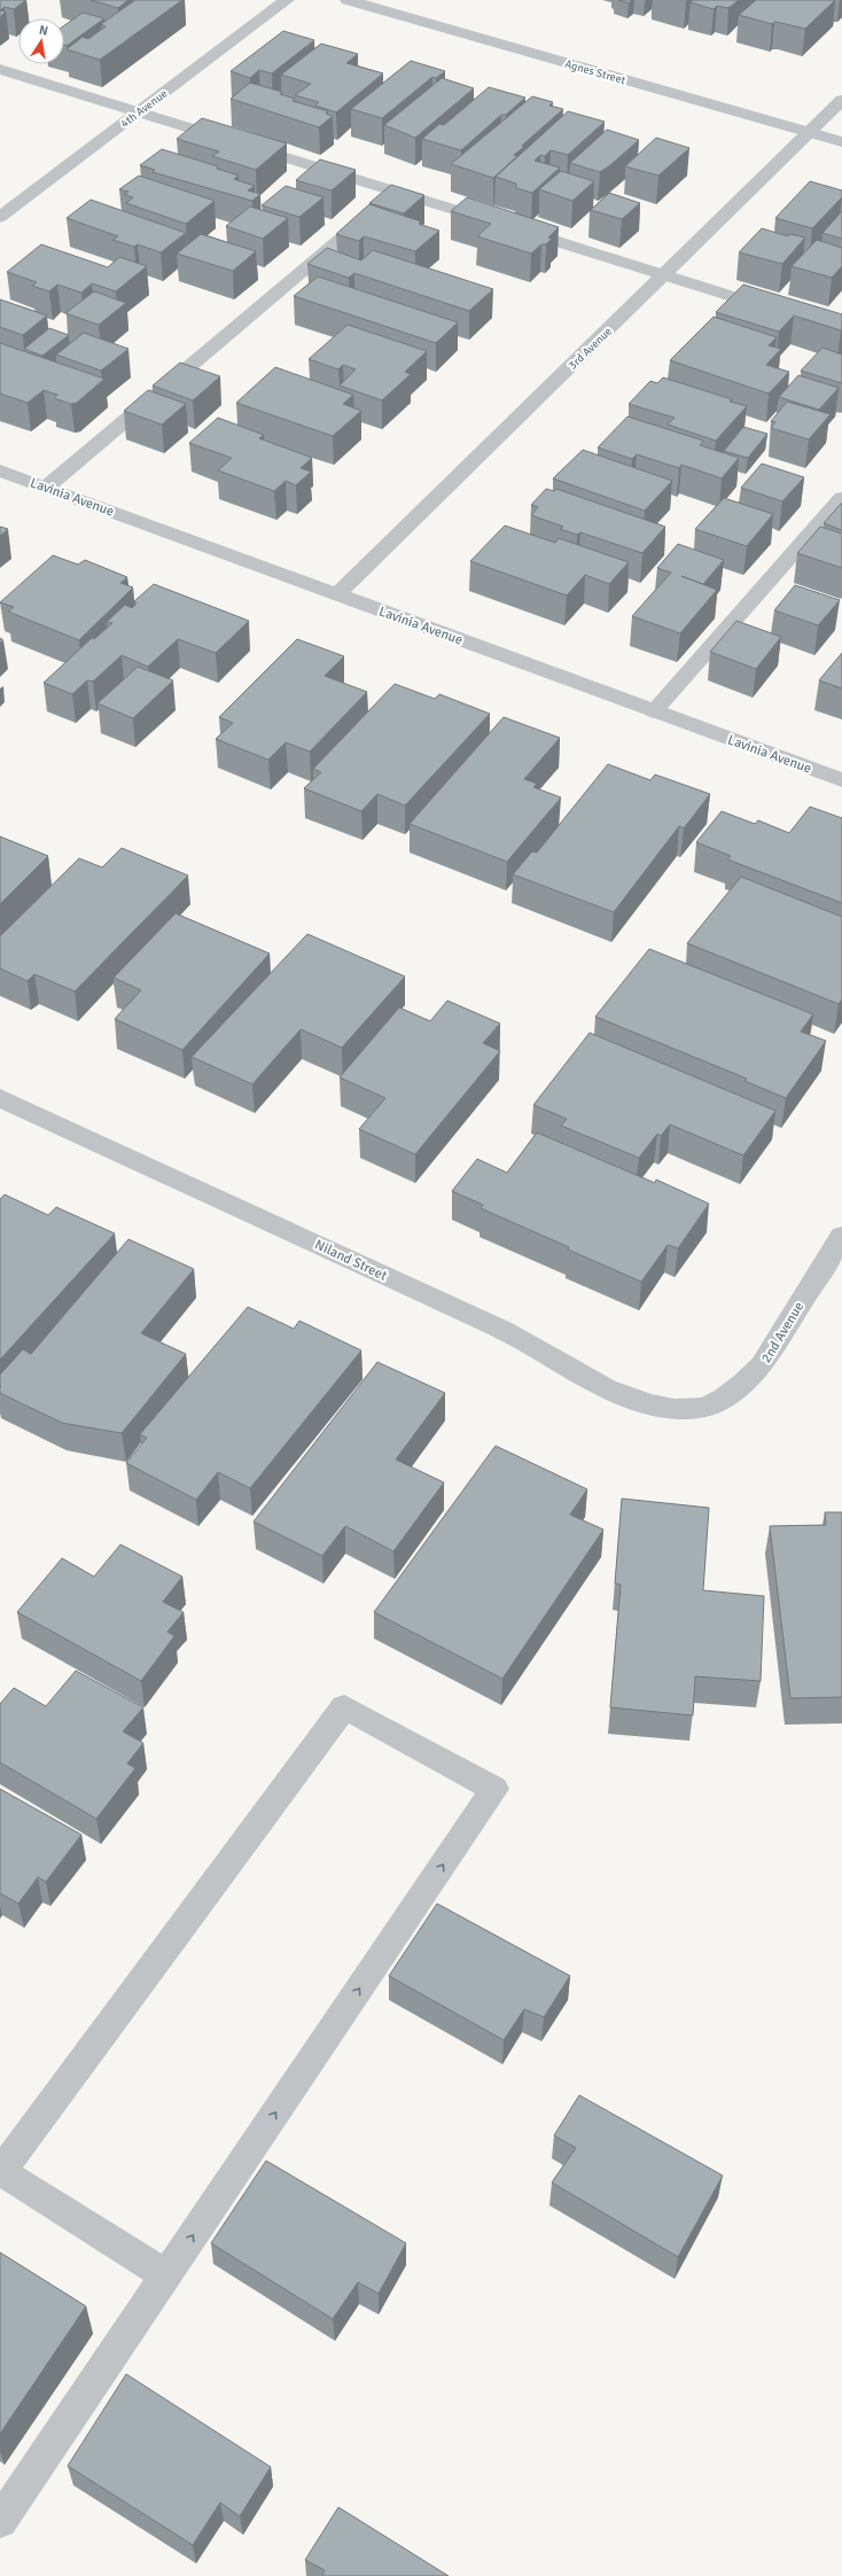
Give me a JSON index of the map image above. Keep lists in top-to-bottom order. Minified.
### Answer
{"streets":{"street":["Agnes Street","4th Avenue","3rd Avenue","Lavinia Avenue","Niland Street","2nd Avenue"]},"crossings":[["Agnes Street","3rd Avenue"],["3rd Avenue","Lavinia Avenue"],["Niland Street","2nd Avenue"]],"north":"top"}
